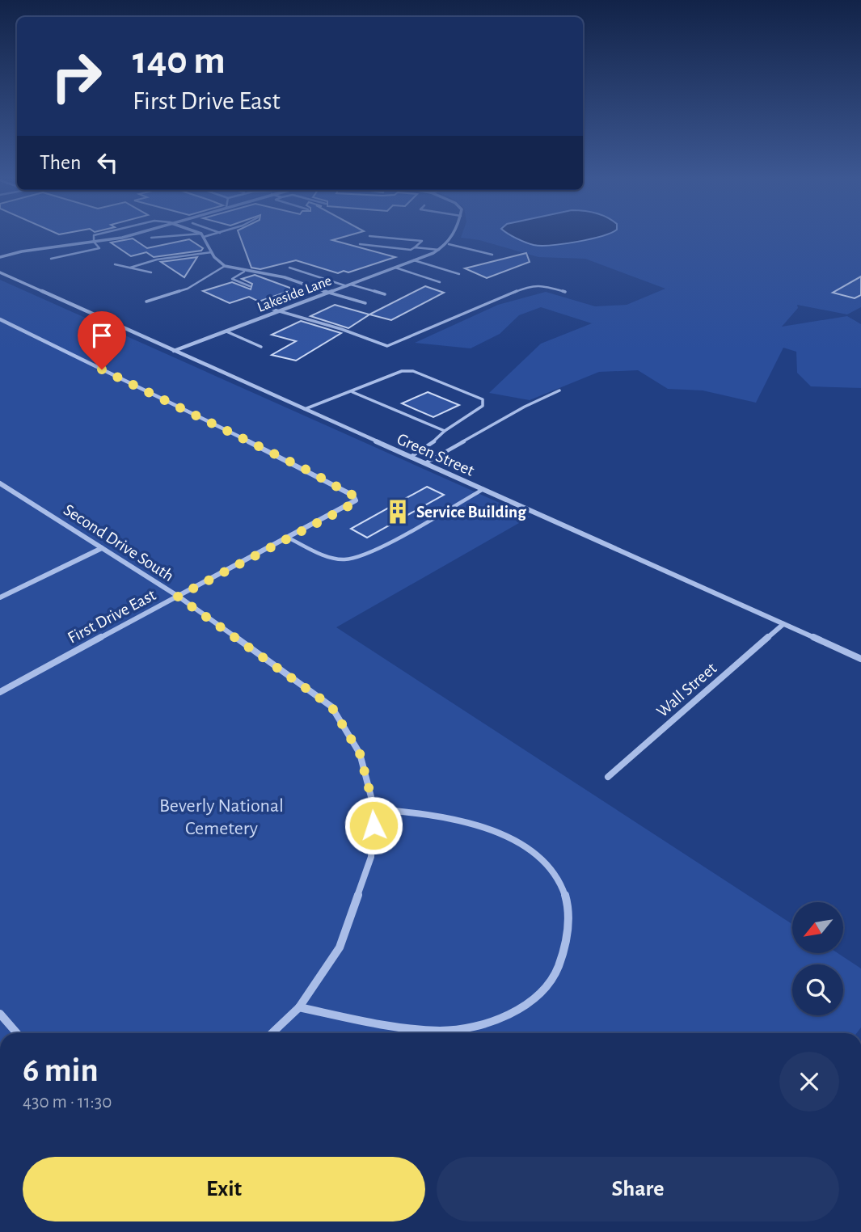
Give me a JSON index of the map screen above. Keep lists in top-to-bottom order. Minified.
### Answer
{"streets":{"street":["Lakeside Lane","Green Street","Second Drive South","First Drive East","Wall Street"]},"crossings":[["Lakeside Lane","Green Street"],["Green Street","Wall Street"],["Second Drive South","First Drive East"]],"parks":["Beverly National Cemetery"],"places":{"building":["Service Building"]},"north":"bottom left","page":{"turn":["140 m","First Drive East"],"then":"Then","heading":["6 min","430 m · 11:30"],"buttons":["Exit","Share"]}}
